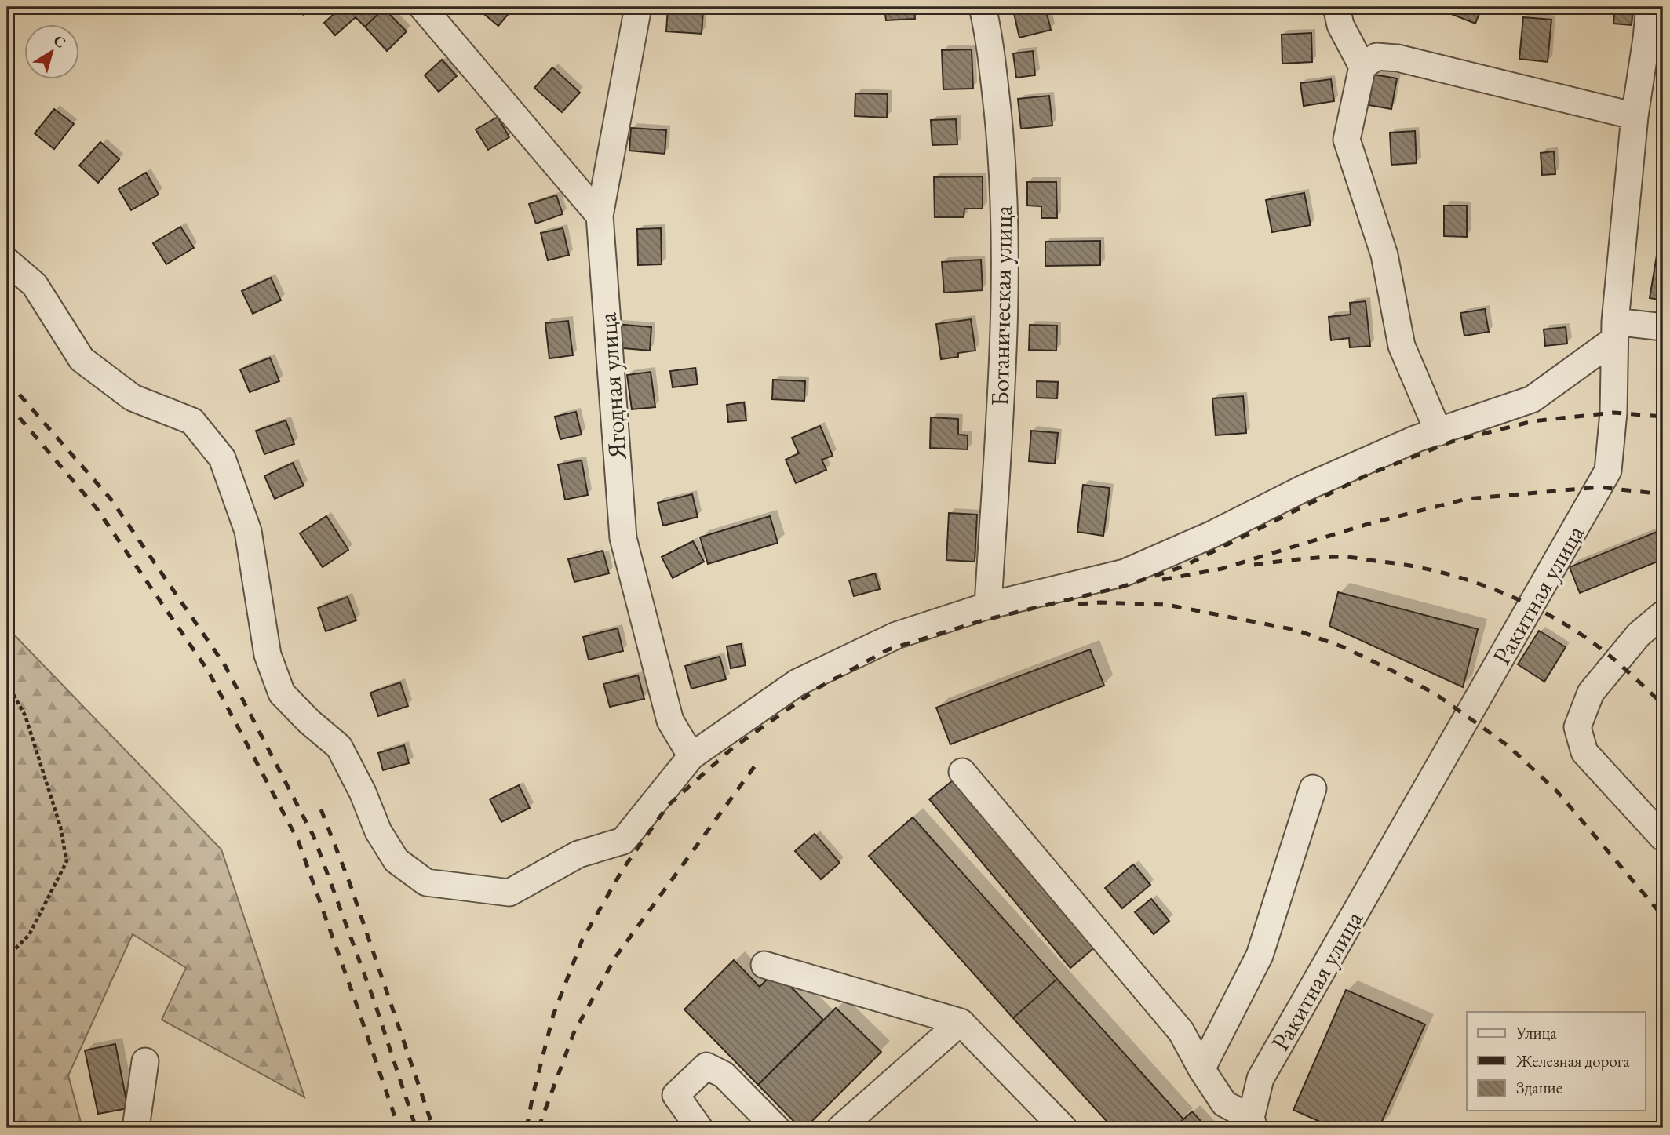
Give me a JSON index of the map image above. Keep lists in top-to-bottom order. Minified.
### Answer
{"streets":{"street":["Ботаническая улица","Ягодная улица","Ракитная улица"]},"legend":["Улица","Железная дорога","Здание"],"north":"top right"}
